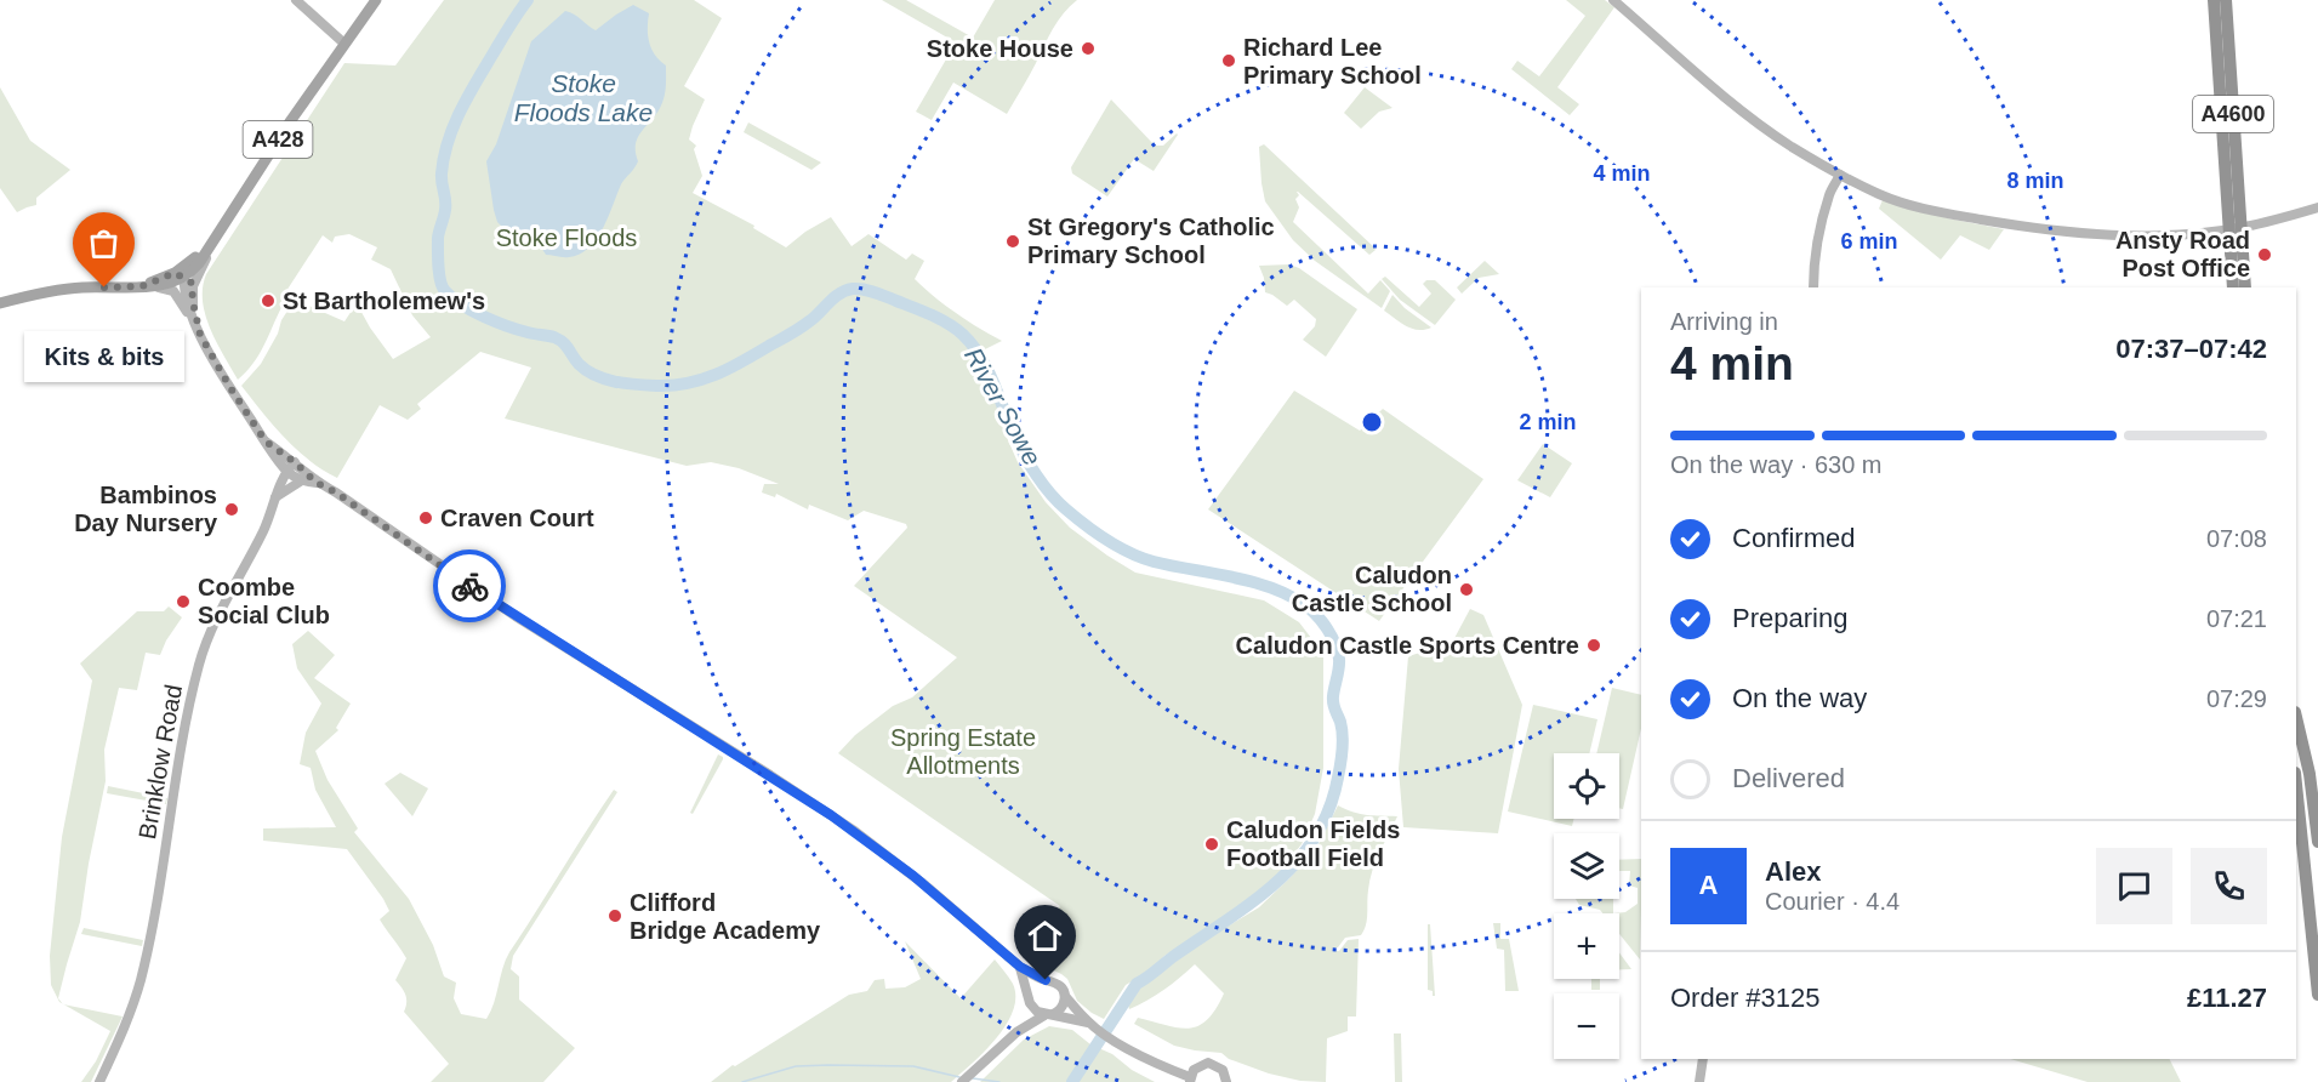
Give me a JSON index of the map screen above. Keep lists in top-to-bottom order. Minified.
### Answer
{"streets":{"highway":["A4600"],"main road":["A428","Brinklow Road"]},"water":["Stoke Floods Lake","River Sowe"],"parks":["Stoke Floods","Spring Estate Allotments"],"places":["Stoke House","Richard Lee Primary School","St Gregory's Catholic Primary School","Ansty Road Post Office","Kits & bits","St Bartholemew's","Bambinos Day Nursery","Craven Court","Caludon Castle School","Coombe Social Club","Caludon Castle Sports Centre","Caludon Fields Football Field","Clifford Bridge Academy"],"page":{"heading":["4 min","Arriving in","07:37–07:42"],"panel":["Alex","Courier · 4.4","Order #3125","£11.27"],"bubble":"Kits & bits","bar":"On the way · 630 m","list":[["Confirmed","07:08"],["Preparing","07:21"],["On the way","07:29"],"Delivered"],"map_buttons":["+","−"],"round":"A"},"rings":["4 min","8 min","6 min","2 min"]}
